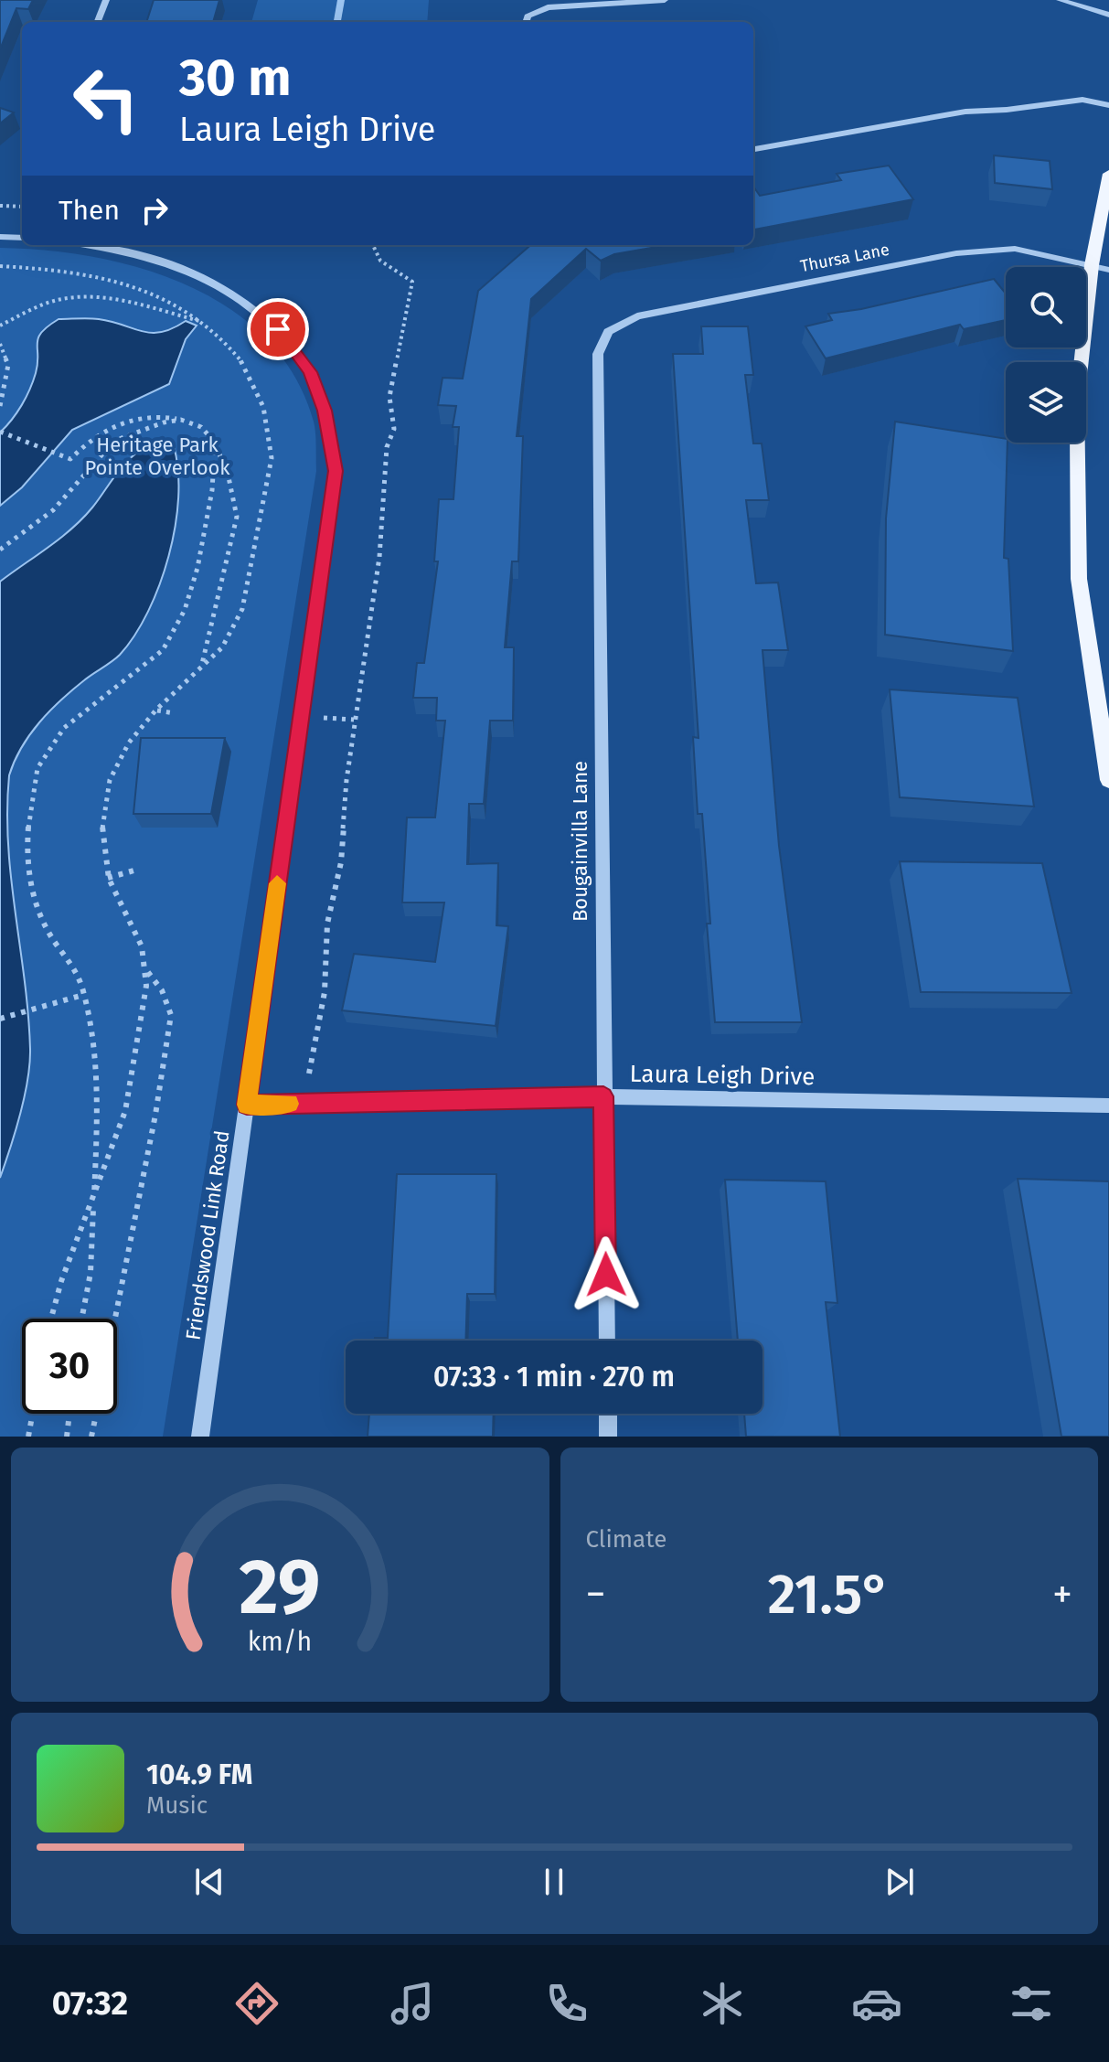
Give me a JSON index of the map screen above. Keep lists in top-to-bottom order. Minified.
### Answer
{"streets":{"street":["Thursa Lane","Bougainvilla Lane","Laura Leigh Drive","Friendswood Link Road"]},"crossings":[["Thursa Lane","Bougainvilla Lane"],["Bougainvilla Lane","Laura Leigh Drive"],["Laura Leigh Drive","Friendswood Link Road"]],"parks":["Heritage Park Pointe Overlook"],"page":{"turn":["30 m","Laura Leigh Drive"],"then":"Then","limit":"30","trip":"07:33 · 1 min · 270 m","tile":"Climate","heat":["−","21.5°","+"],"song":["104.9 FM","Music"],"tabs":"07:32","gauge":["29","km/h"]}}
